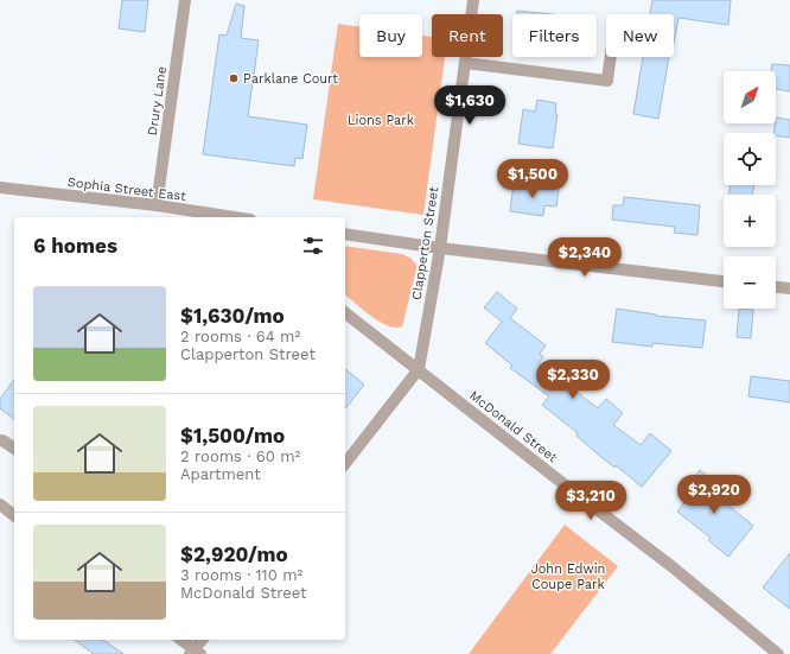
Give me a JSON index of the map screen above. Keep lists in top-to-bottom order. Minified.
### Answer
{"streets":{"street":["Drury Lane","Sophia Street East","Clapperton Street","McDonald Street"]},"crossings":[["Drury Lane","Sophia Street East"],["Clapperton Street","McDonald Street"]],"parks":["Lions Park","John Edwin Coupe Park"],"places":["Parklane Court"],"north":"top right","page":{"chip":["Buy","Rent","Filters","New"],"map_buttons":["+","−"],"price":["$1,630","$1,500","$2,340","$2,330","$2,920","$3,210"],"heading":"6 homes","list":[{"name":"$1,630/mo","note":"2 rooms · 64 m² · Clapperton Street"},{"name":"$1,500/mo","note":"2 rooms · 60 m² · Apartment"},{"name":"$2,920/mo","note":"3 rooms · 110 m² · McDonald Street"}]}}
